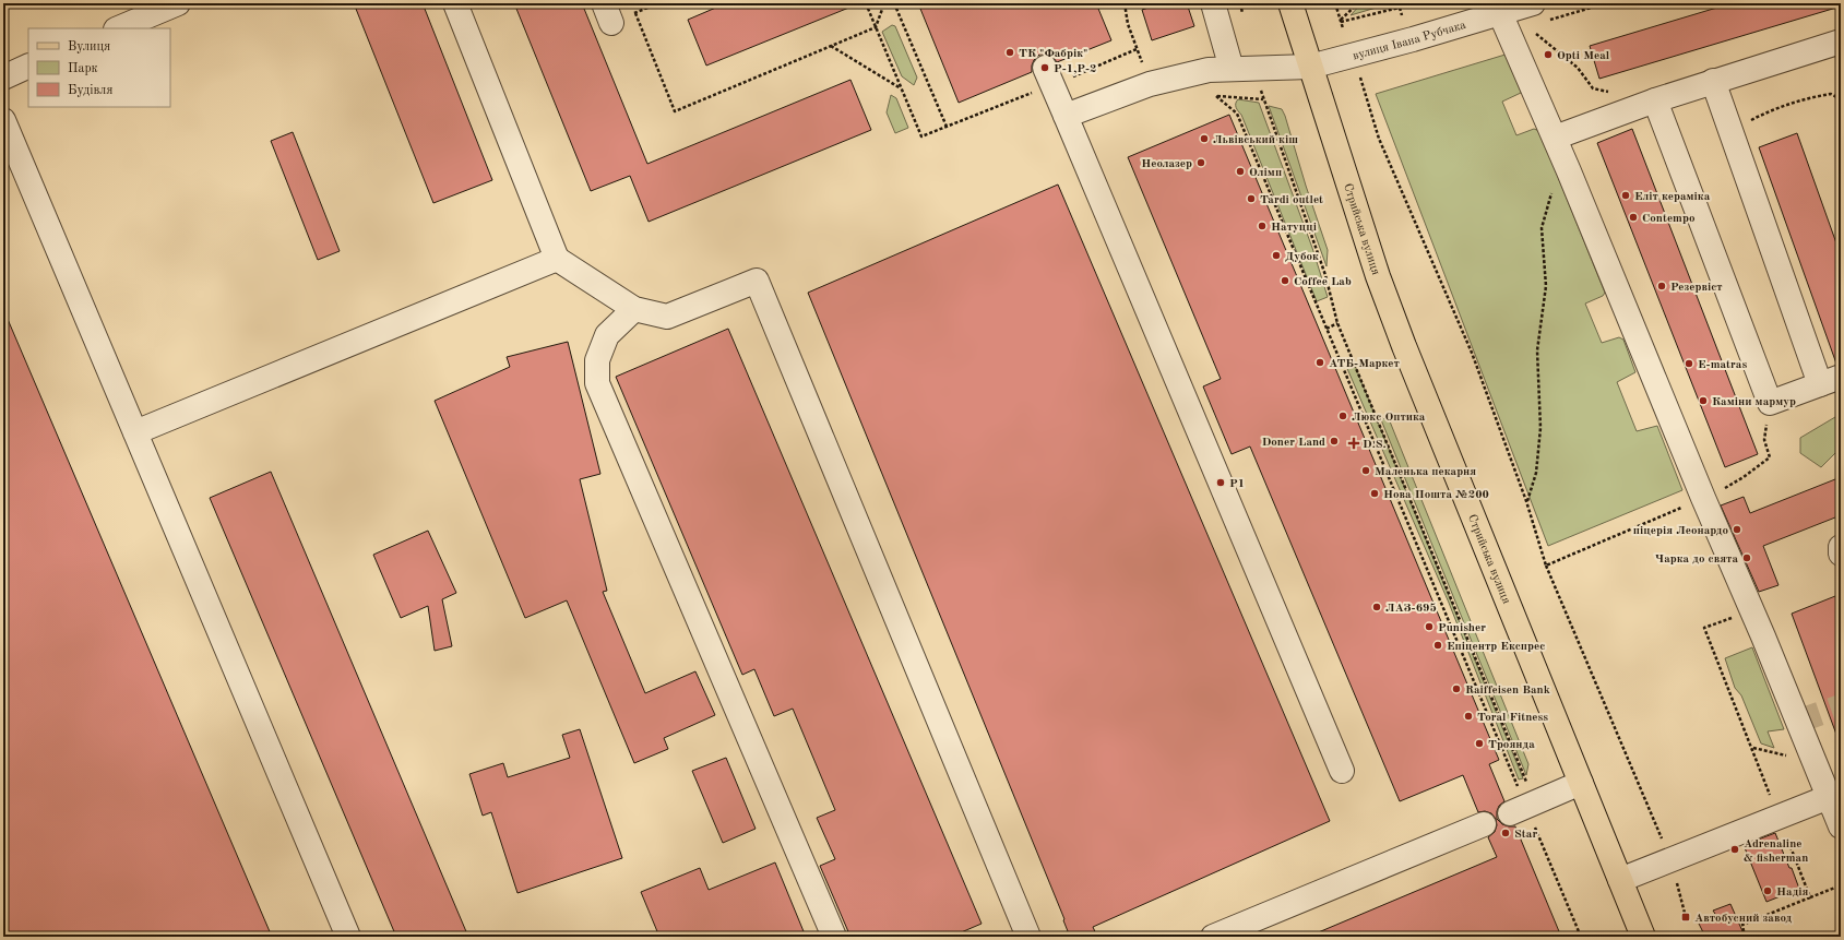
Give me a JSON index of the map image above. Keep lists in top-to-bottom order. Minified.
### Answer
{"streets":{"main road":["Стрийська вулиця"],"street":["вулиця Івана Рубчака"]},"crossings":[["вулиця Івана Рубчака","Стрийська вулиця"]],"places":{"other":["ТК \"Фабрік\"","Opti Meal","P-1,P-2","Львівський кіш","Неолазер","Олімп","Еліт кераміка","Tardi outlet","Contempo","Натуцці","Дубок","Coffee Lab","Резервіст","АТБ-Маркет","E-matras","Каміни мармур","Люкс Оптика","Doner Land","Маленька пекарня","P1","Нова Пошта №200","піцерія Леонардо","Чарка до свята","ЛАЗ-695","Punisher","Епіцентр Експрес","Raiffeisen Bank","Toral Fitness","Троянда","Star","Adrenaline & fisherman","Надія"],"health":["D.S."],"transit":["Автобусний завод"]},"legend":["Вулиця","Парк","Будівля"]}
